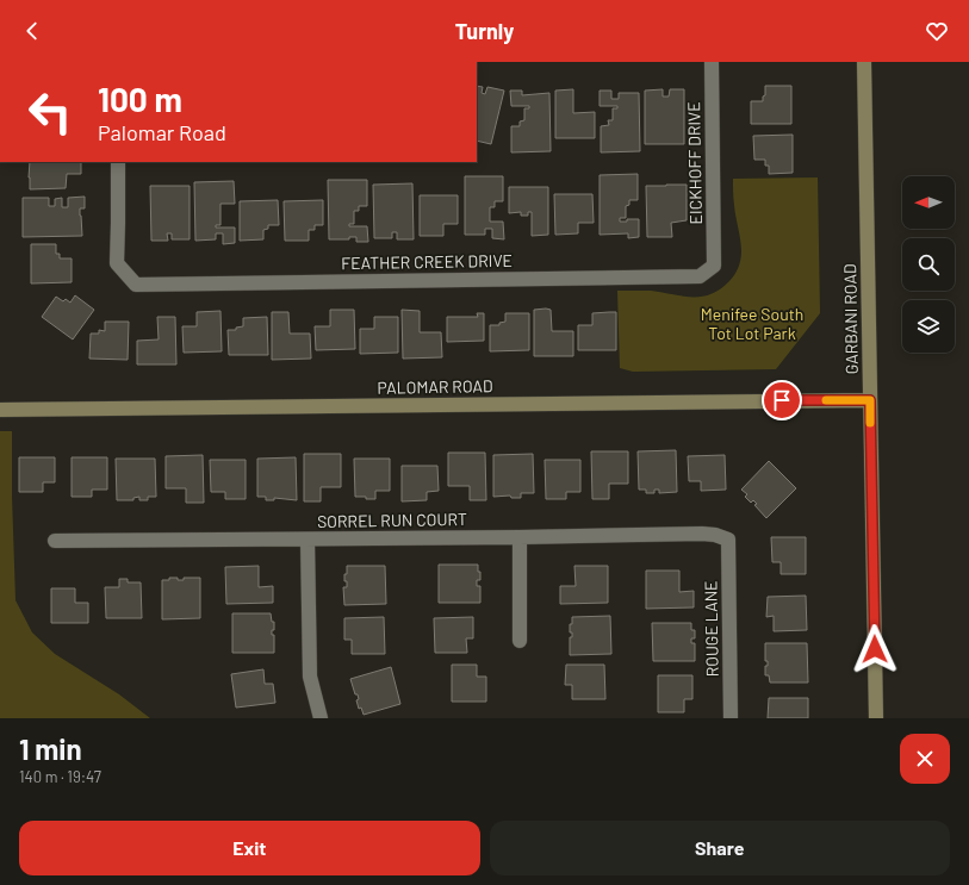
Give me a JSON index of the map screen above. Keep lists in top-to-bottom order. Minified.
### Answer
{"streets":{"street":["EICKHOFF DRIVE","FEATHER CREEK DRIVE","GARBANI ROAD","PALOMAR ROAD","SORREL RUN COURT","ROUGE LANE"]},"crossings":[["EICKHOFF DRIVE","FEATHER CREEK DRIVE"],["GARBANI ROAD","PALOMAR ROAD"],["SORREL RUN COURT","ROUGE LANE"]],"parks":["Menifee South Tot Lot Park"],"north":"left","page":{"header":"Turnly","turn":["100 m","Palomar Road"],"heading":["1 min","140 m · 19:47"],"buttons":["Exit","Share"]}}
